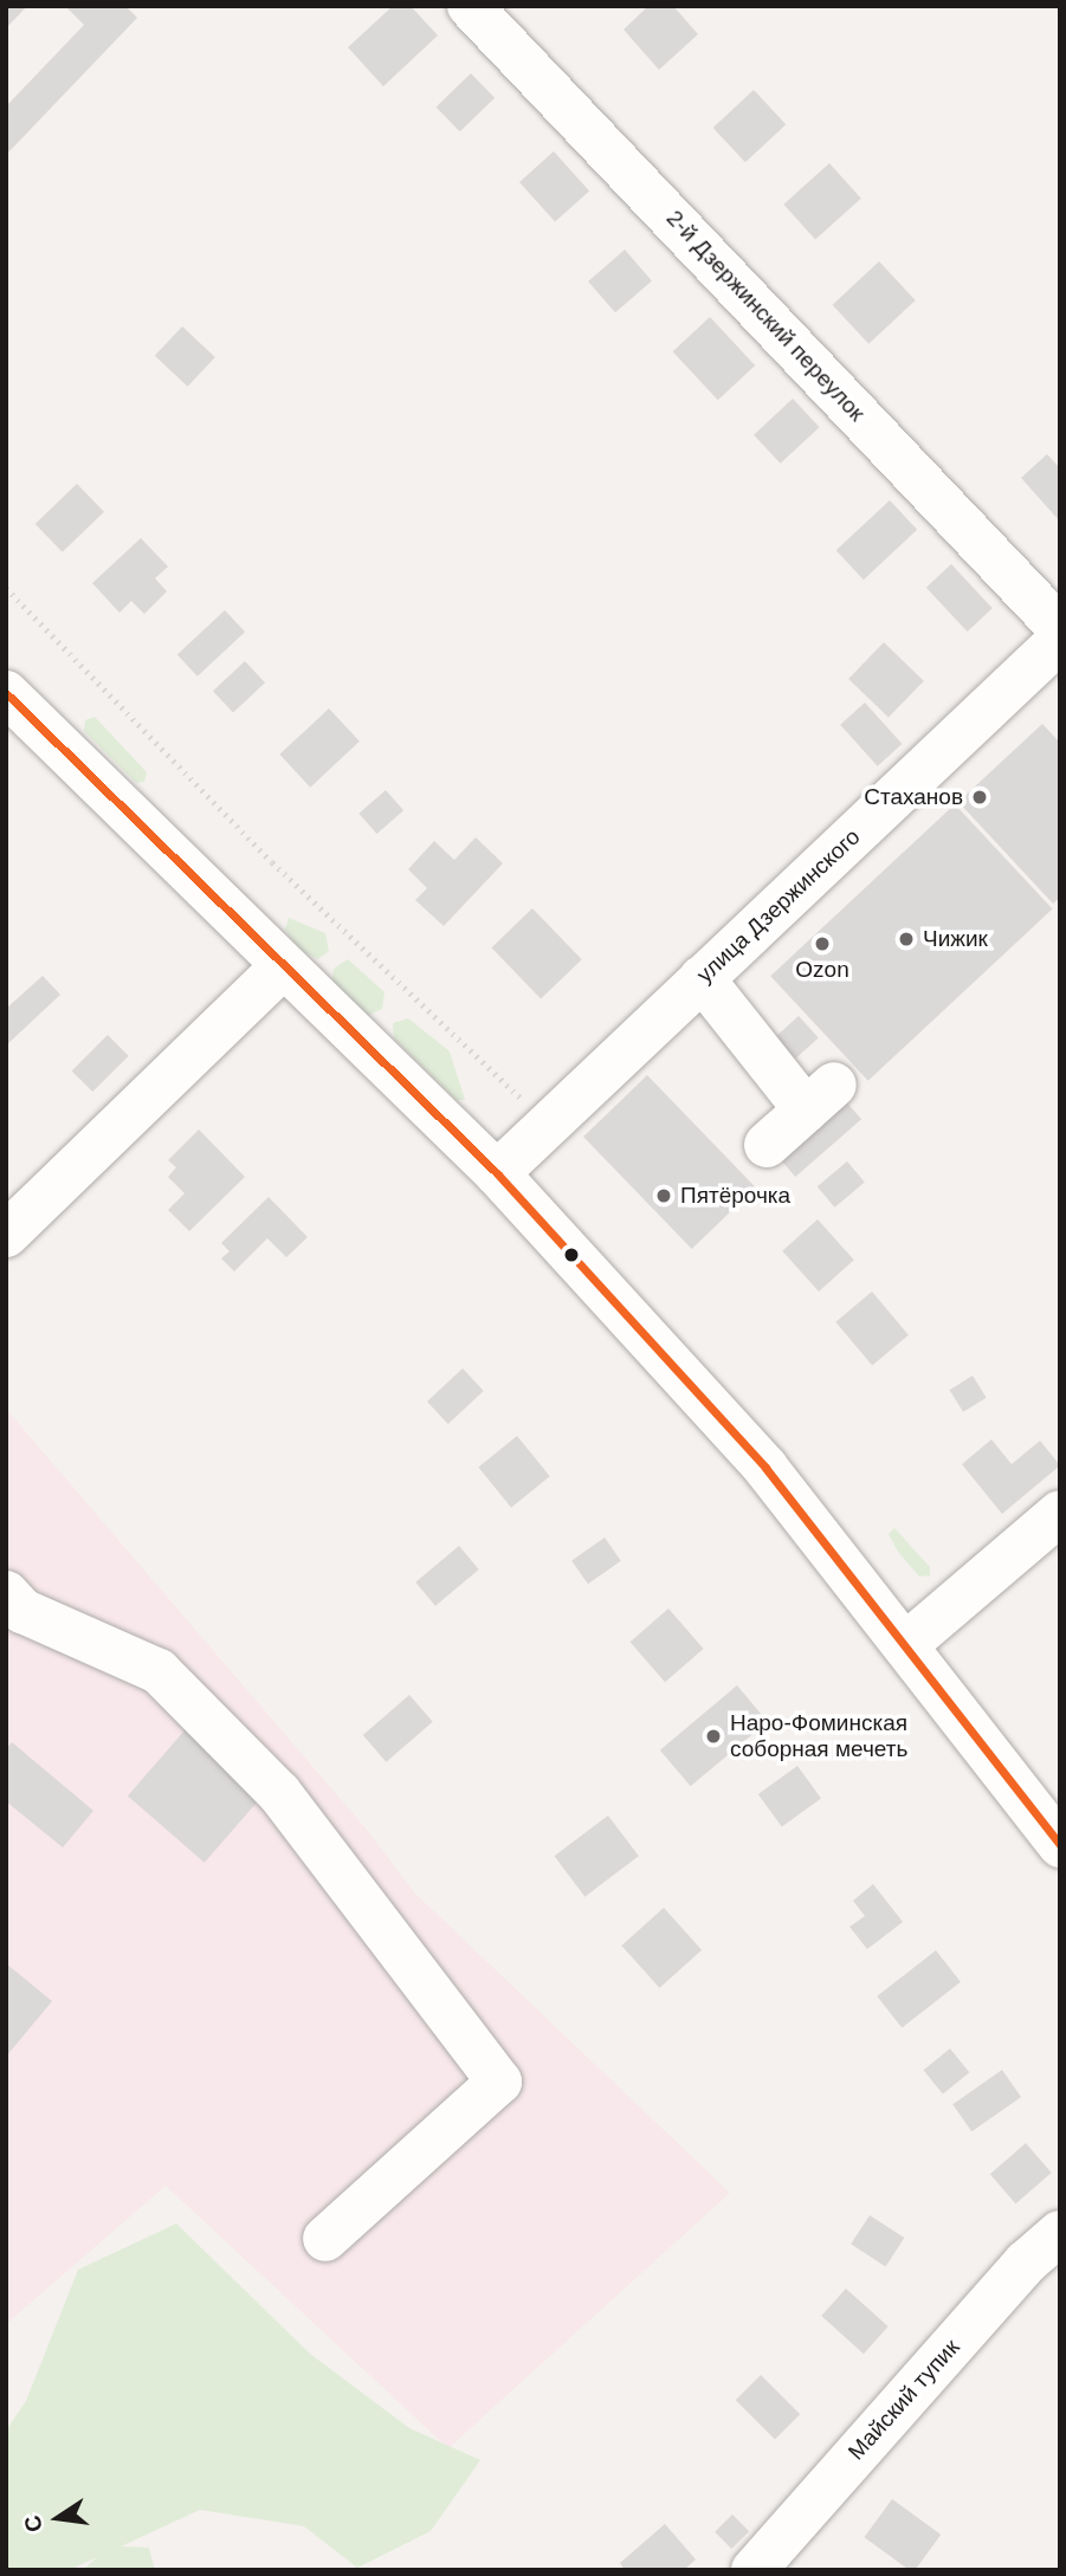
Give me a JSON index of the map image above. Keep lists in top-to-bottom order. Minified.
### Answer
{"streets":{"street":["2-й Дзержинский переулок","улица Дзержинского","Майский тупик"]},"crossings":[["2-й Дзержинский переулок","улица Дзержинского"]],"places":["Стаханов","Чижик","Ozon","Пятёрочка","Наро-Фоминская соборная мечеть"],"north":"left"}
